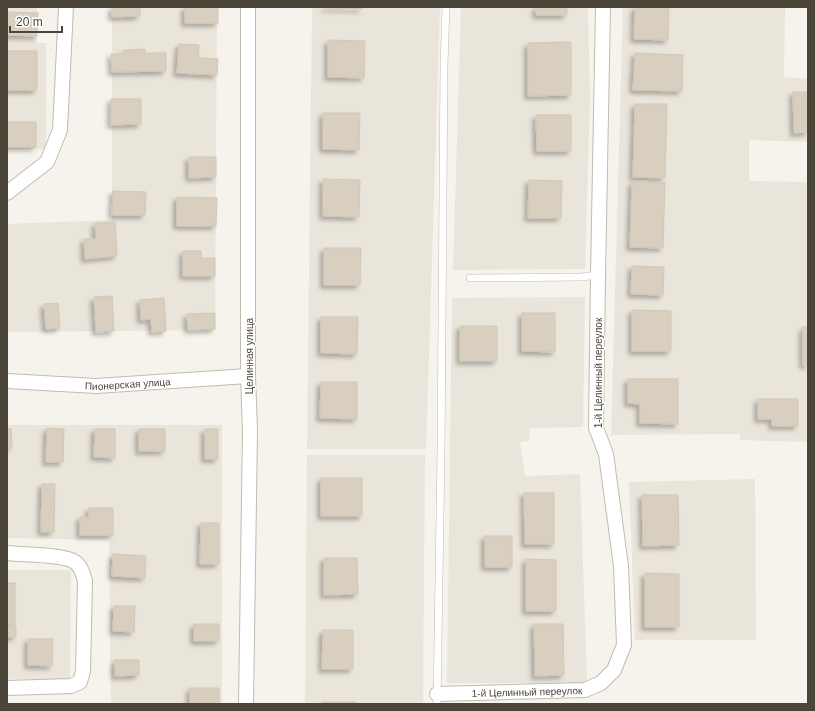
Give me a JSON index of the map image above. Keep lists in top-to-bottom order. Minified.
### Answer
{"streets":{"street":["Целинная улица","1-й Целинный переулок","Пионерская улица"]},"crossings":[["Целинная улица","Пионерская улица"]],"scale_bar":"20 m"}
